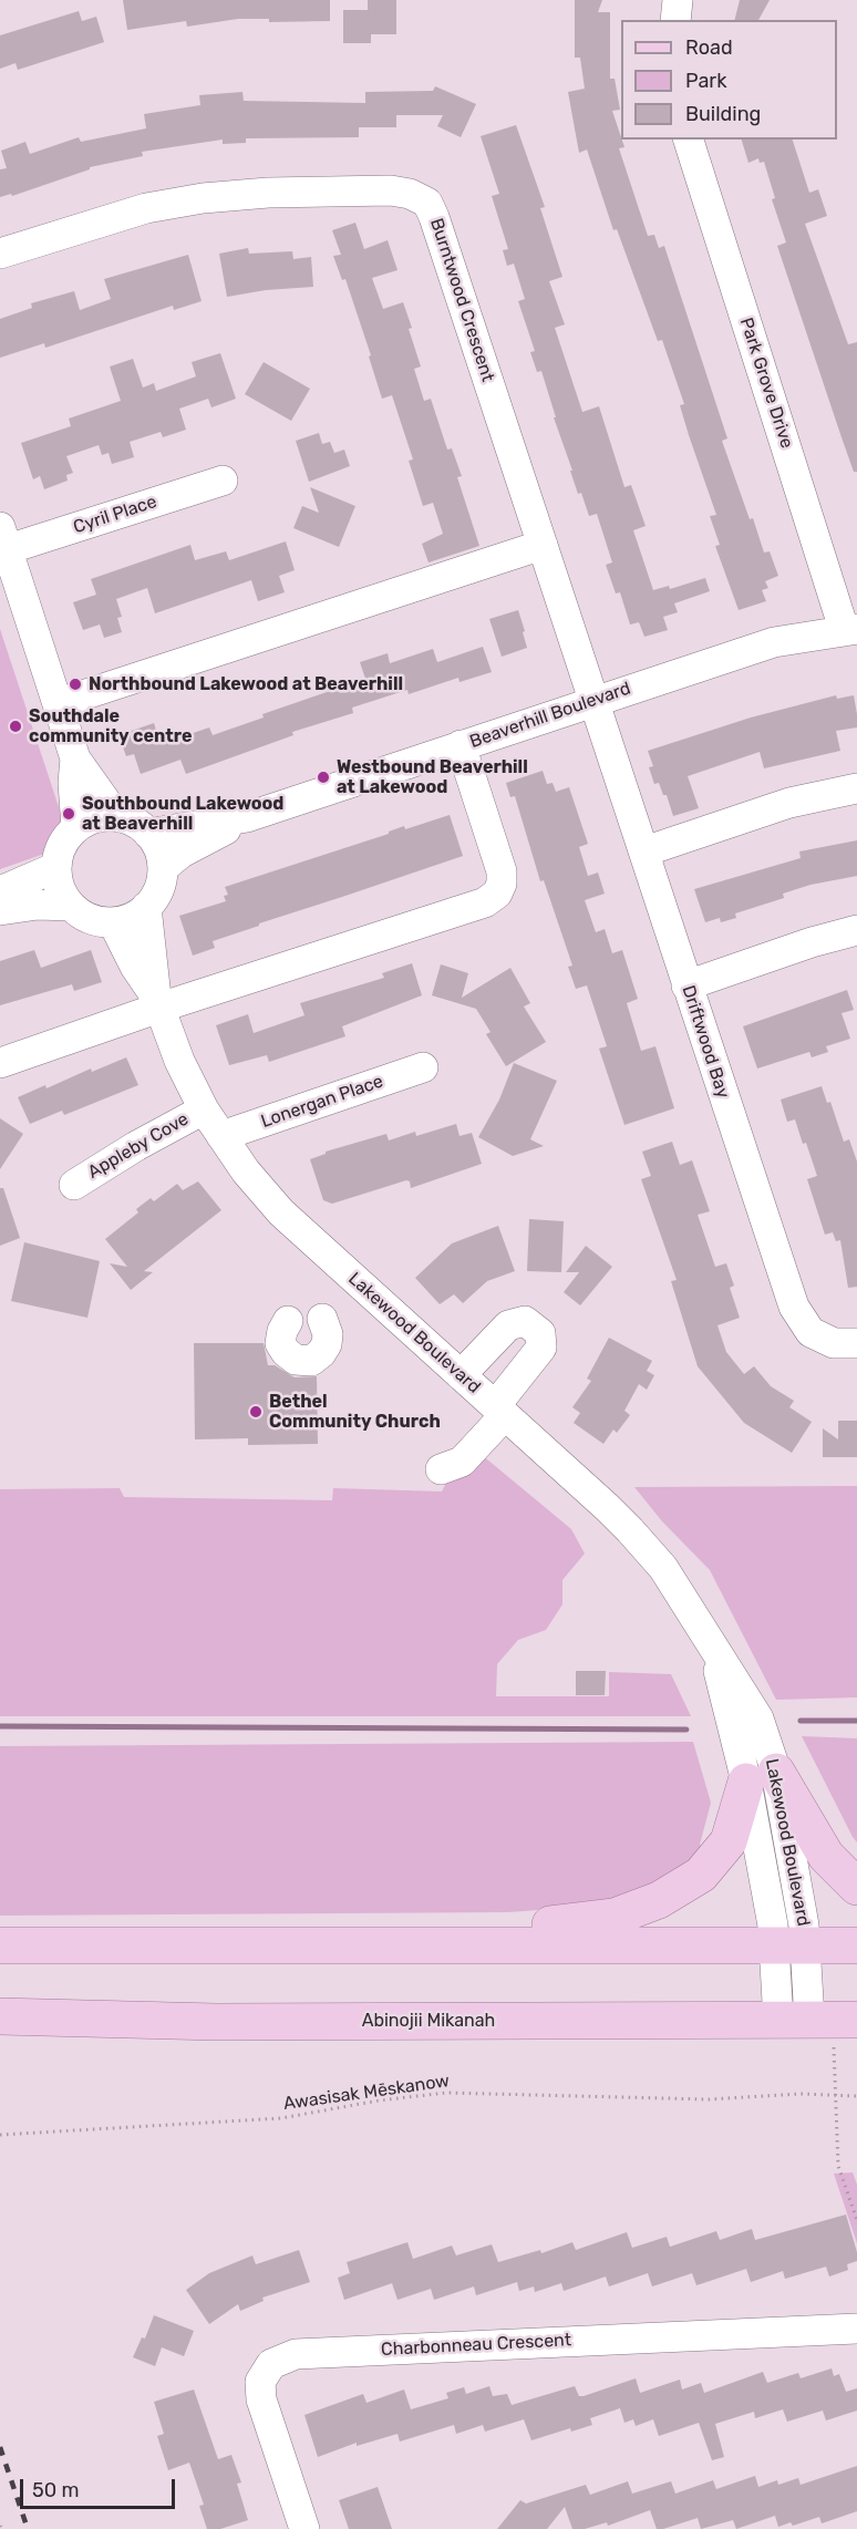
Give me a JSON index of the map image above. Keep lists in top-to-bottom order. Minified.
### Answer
{"streets":{"main road":["Abinojii Mikanah"],"street":["Burntwood Crescent","Park Grove Drive","Cyril Place","Beaverhill Boulevard","Driftwood Bay","Lonergan Place","Appleby Cove","Lakewood Boulevard","Charbonneau Crescent"],"path":["Awasisak Mēskanow"]},"crossings":[["Burntwood Crescent","Beaverhill Boulevard"],["Burntwood Crescent","Driftwood Bay"],["Park Grove Drive","Beaverhill Boulevard"],["Beaverhill Boulevard","Driftwood Bay"],["Beaverhill Boulevard","Lakewood Boulevard"],["Lonergan Place","Lakewood Boulevard"],["Appleby Cove","Lakewood Boulevard"],["Lakewood Boulevard","Abinojii Mikanah"]],"places":["Northbound Lakewood at Beaverhill","Southdale community centre","Westbound Beaverhill at Lakewood","Southbound Lakewood at Beaverhill","Bethel Community Church"],"legend":["Road","Park","Building"],"scale_bar":"50 m"}
